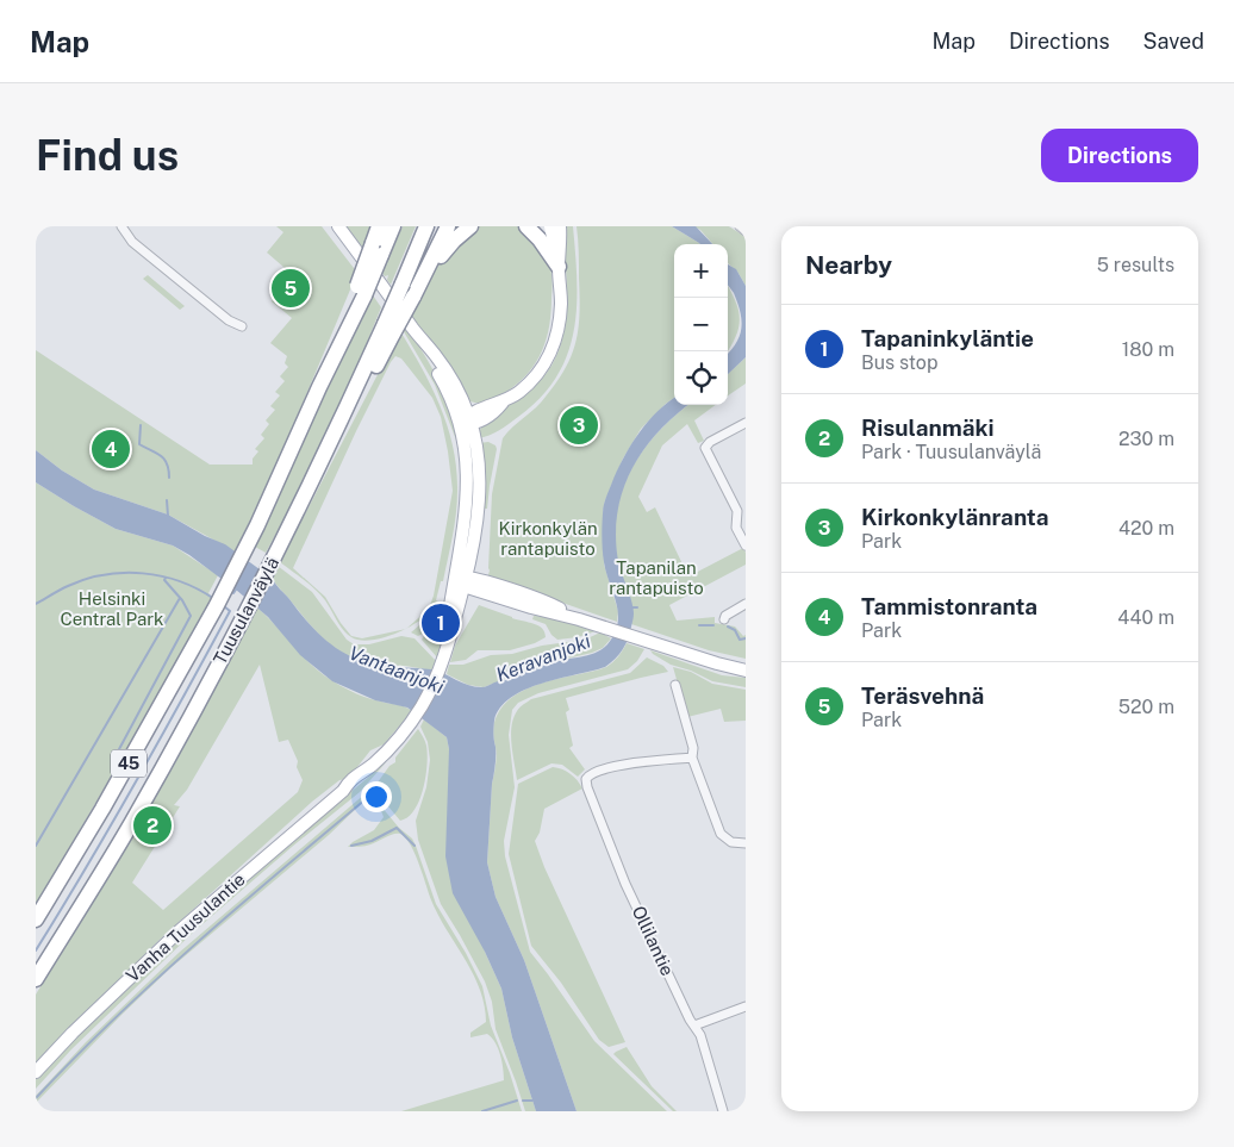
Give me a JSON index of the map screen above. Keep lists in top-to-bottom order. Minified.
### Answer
{"streets":{"highway":["Tuusulanväylä","45"],"main road":["Vanha Tuusulantie"],"street":["Ollilantie"]},"water":["Keravanjoki","Vantaanjoki"],"parks":["Kirkonkylän rantapuisto","Tapanilan rantapuisto","Helsinki Central Park"],"page":{"header":"Map","nav":["Map","Directions","Saved"],"buttons":"Directions","title":"Find us","heading":["Nearby","5 results"],"map_buttons":["+","−"],"pins":["5","3","4","1","2"],"list":[{"mark":"1","name":"Tapaninkyläntie","note":"Bus stop","value":"180 m"},{"mark":"2","name":"Risulanmäki","note":"Park · Tuusulanväylä","value":"230 m"},{"mark":"3","name":"Kirkonkylänranta","note":"Park","value":"420 m"},{"mark":"4","name":"Tammistonranta","note":"Park","value":"440 m"},{"mark":"5","name":"Teräsvehnä","note":"Park","value":"520 m"}]}}
